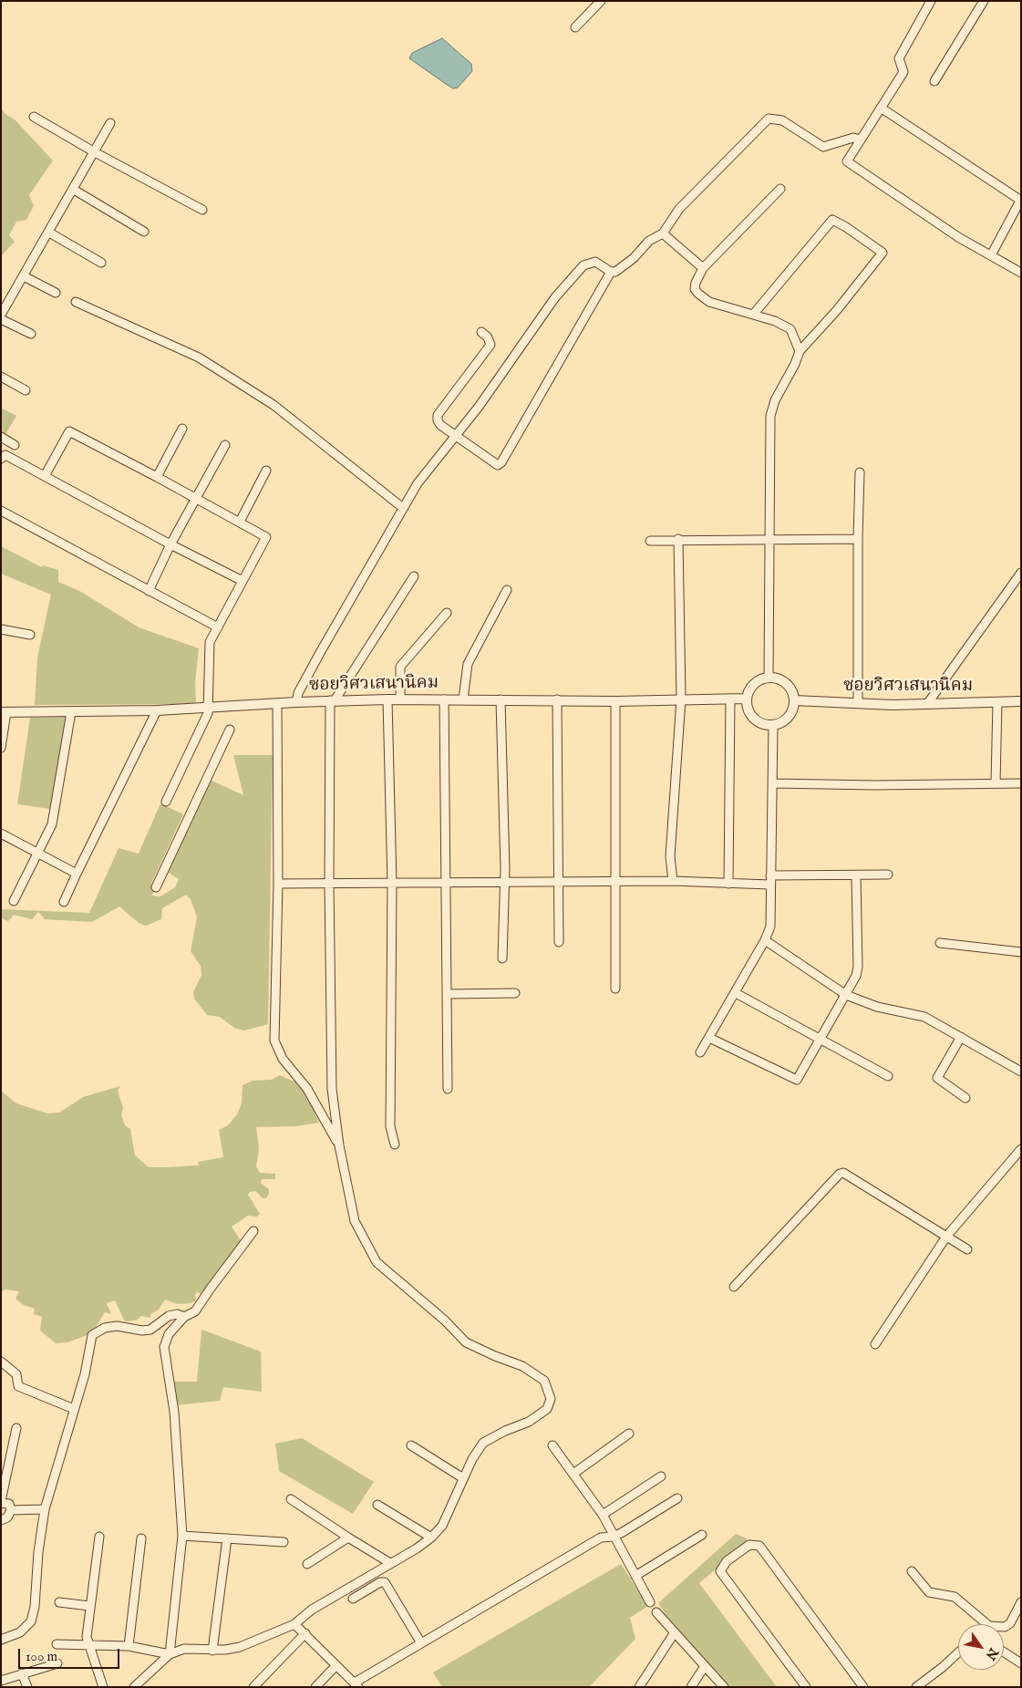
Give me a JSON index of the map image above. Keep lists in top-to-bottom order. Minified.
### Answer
{"streets":{"street":["ซอยวิศวเสนานิคม"]},"scale_bar":"100 m","north":"bottom right"}
